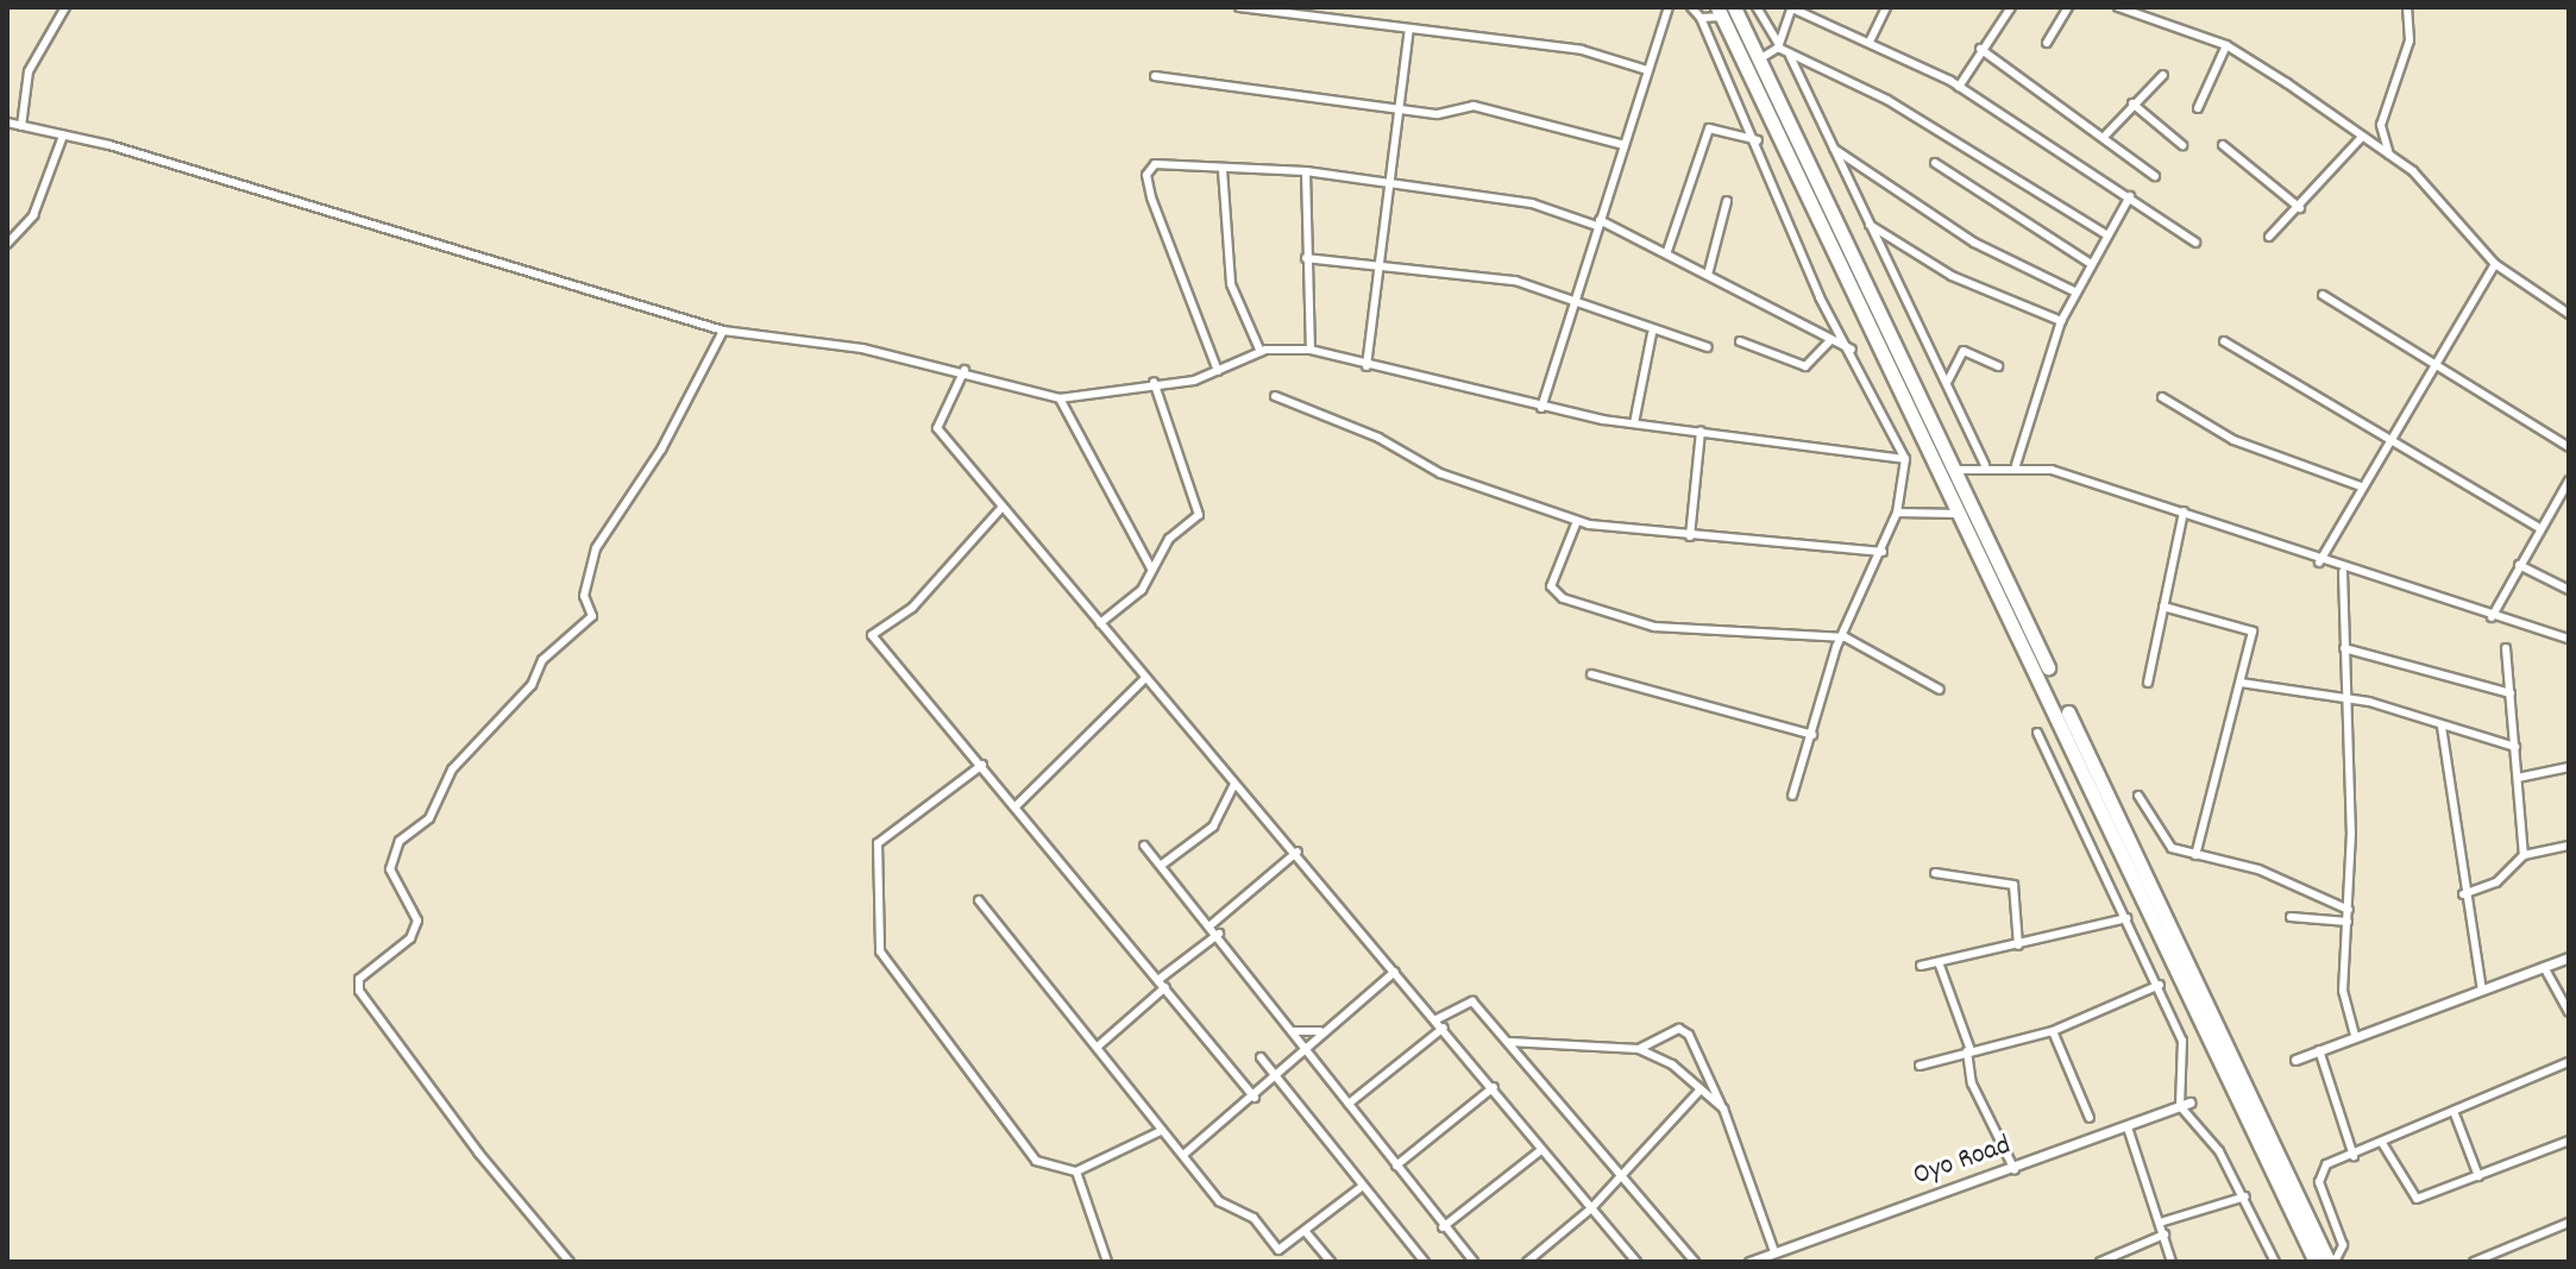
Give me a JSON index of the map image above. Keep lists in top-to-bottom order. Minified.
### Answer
{"streets":{"street":["Oyo Road"]}}
